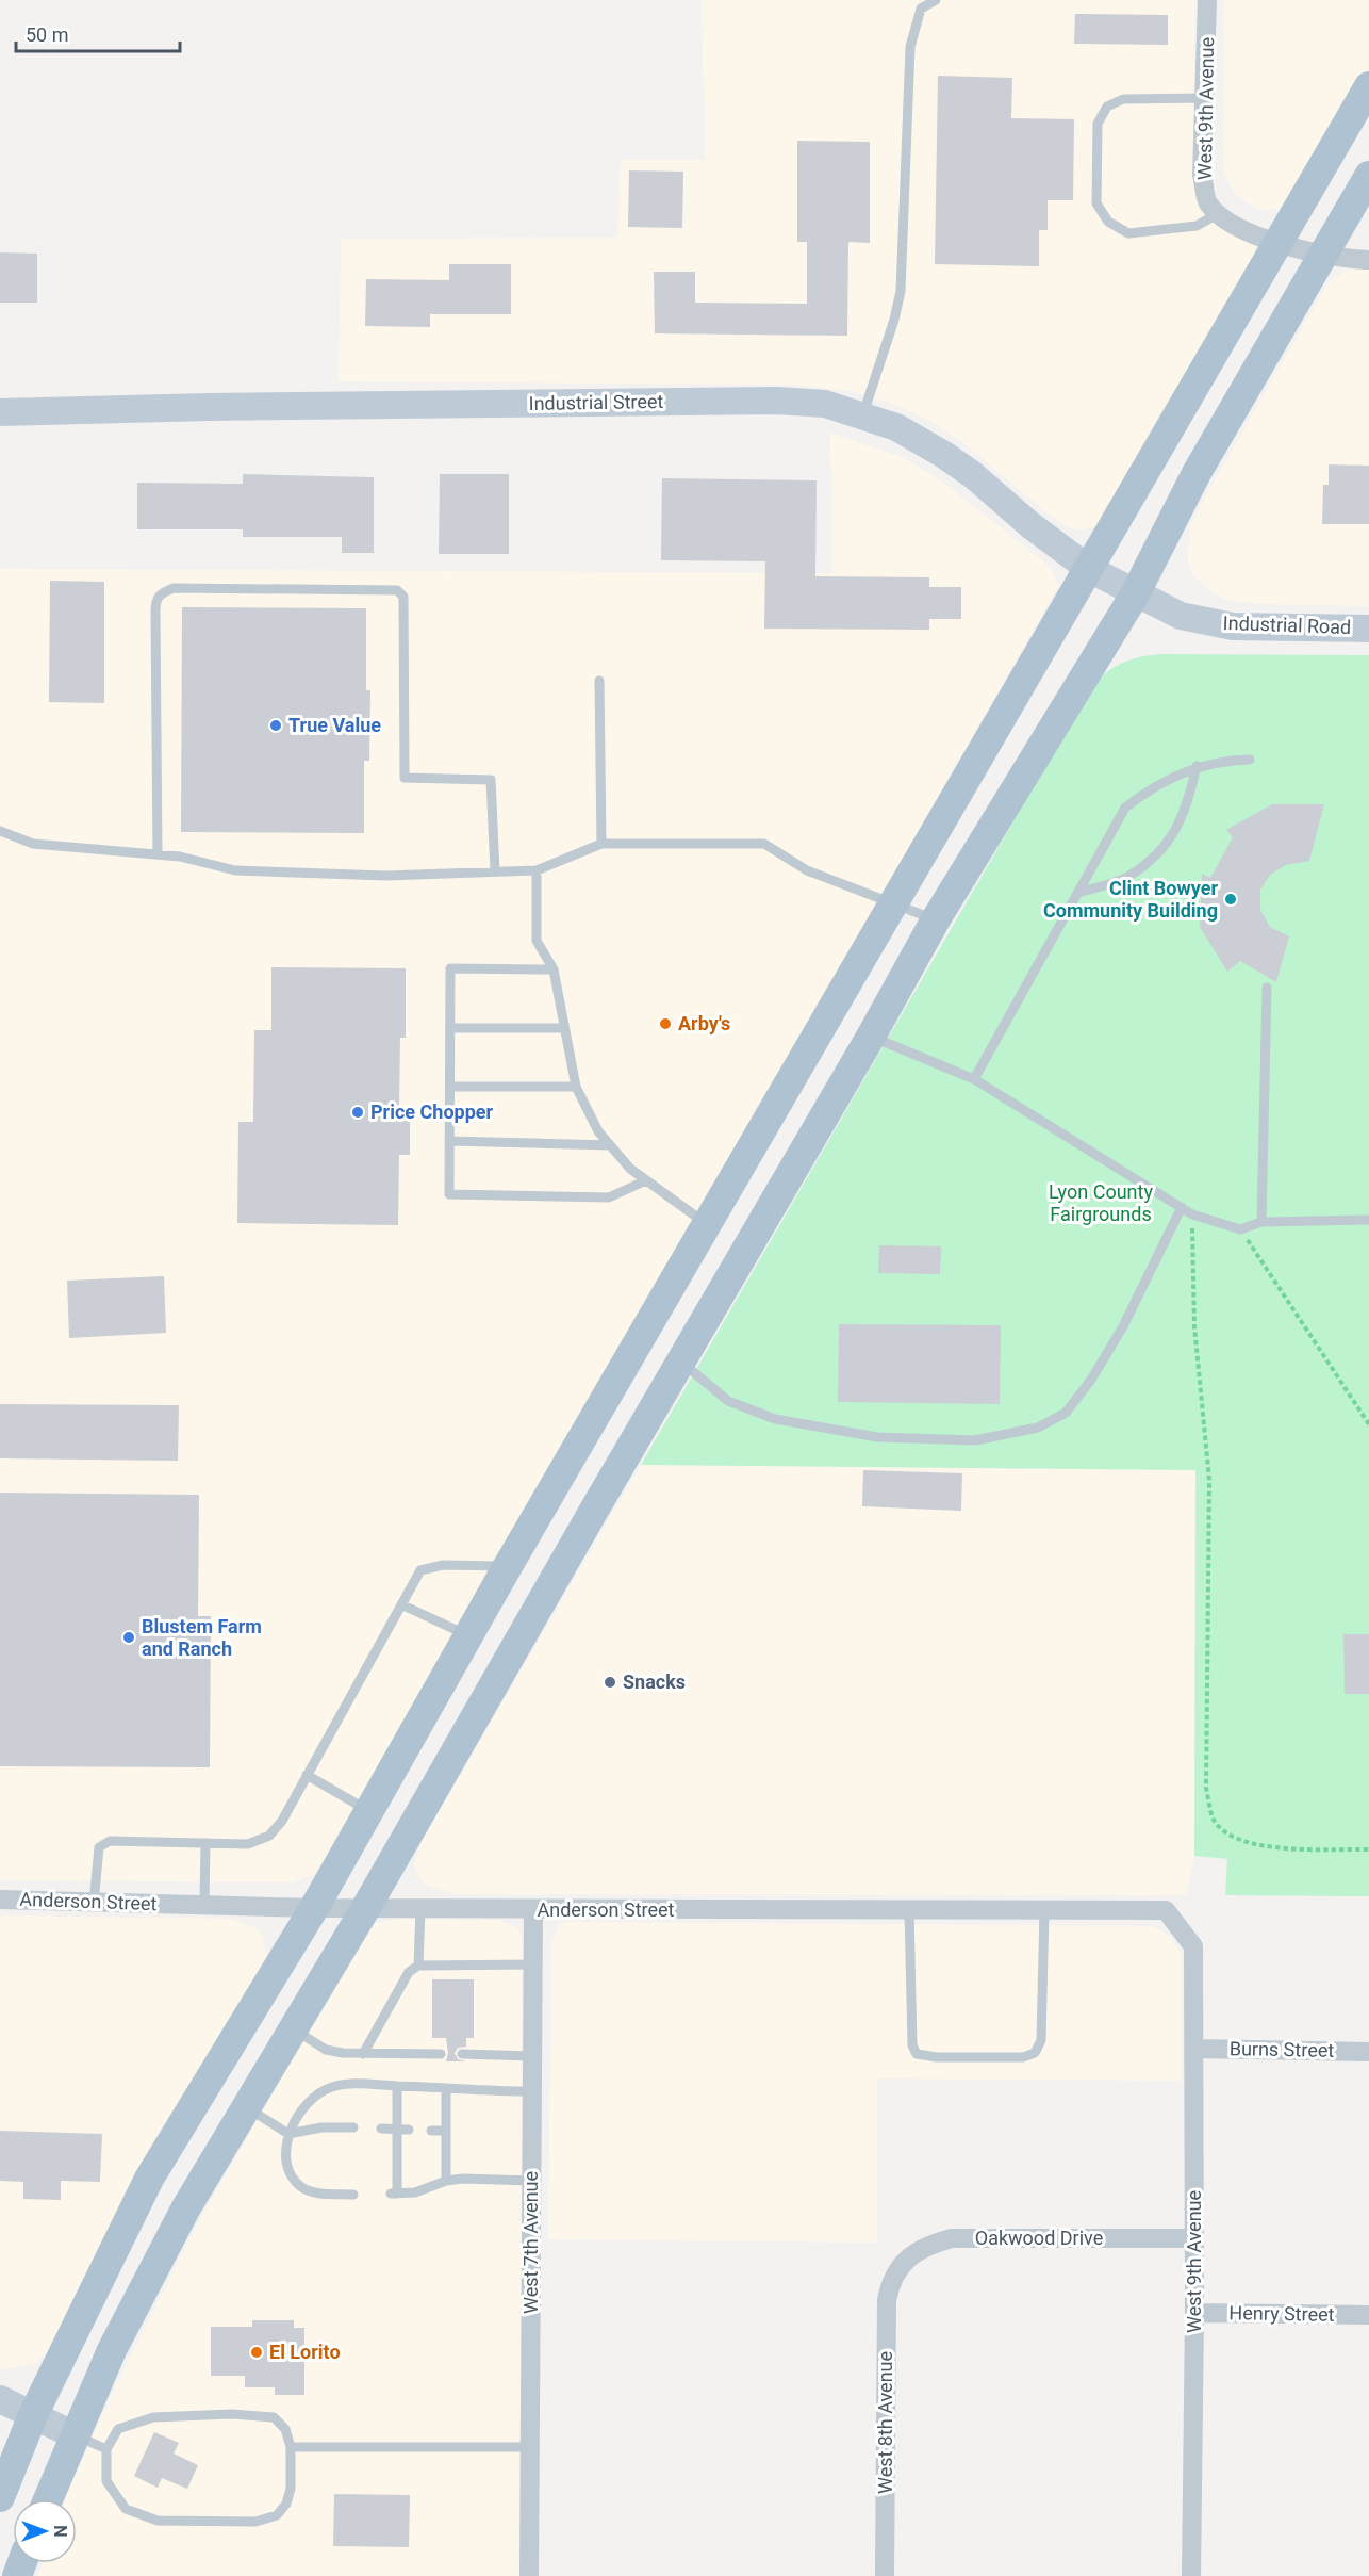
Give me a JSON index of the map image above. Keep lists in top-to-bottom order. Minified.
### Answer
{"streets":{"street":["West 9th Avenue","Industrial Street","Industrial Road","Anderson Street","Burns Street","Oakwood Drive","West 7th Avenue","Henry Street","West 8th Avenue"]},"crossings":[["West 9th Avenue","Anderson Street"],["West 9th Avenue","Burns Street"],["West 9th Avenue","Oakwood Drive"],["West 9th Avenue","Henry Street"],["Industrial Street","Industrial Road"],["Anderson Street","West 7th Avenue"],["Oakwood Drive","West 8th Avenue"]],"parks":["Lyon County Fairgrounds"],"places":["True Value","Clint Bowyer Community Building","Arby's","Price Chopper","Blustem Farm and Ranch","Snacks","El Lorito"],"scale_bar":"50 m","north":"right"}
